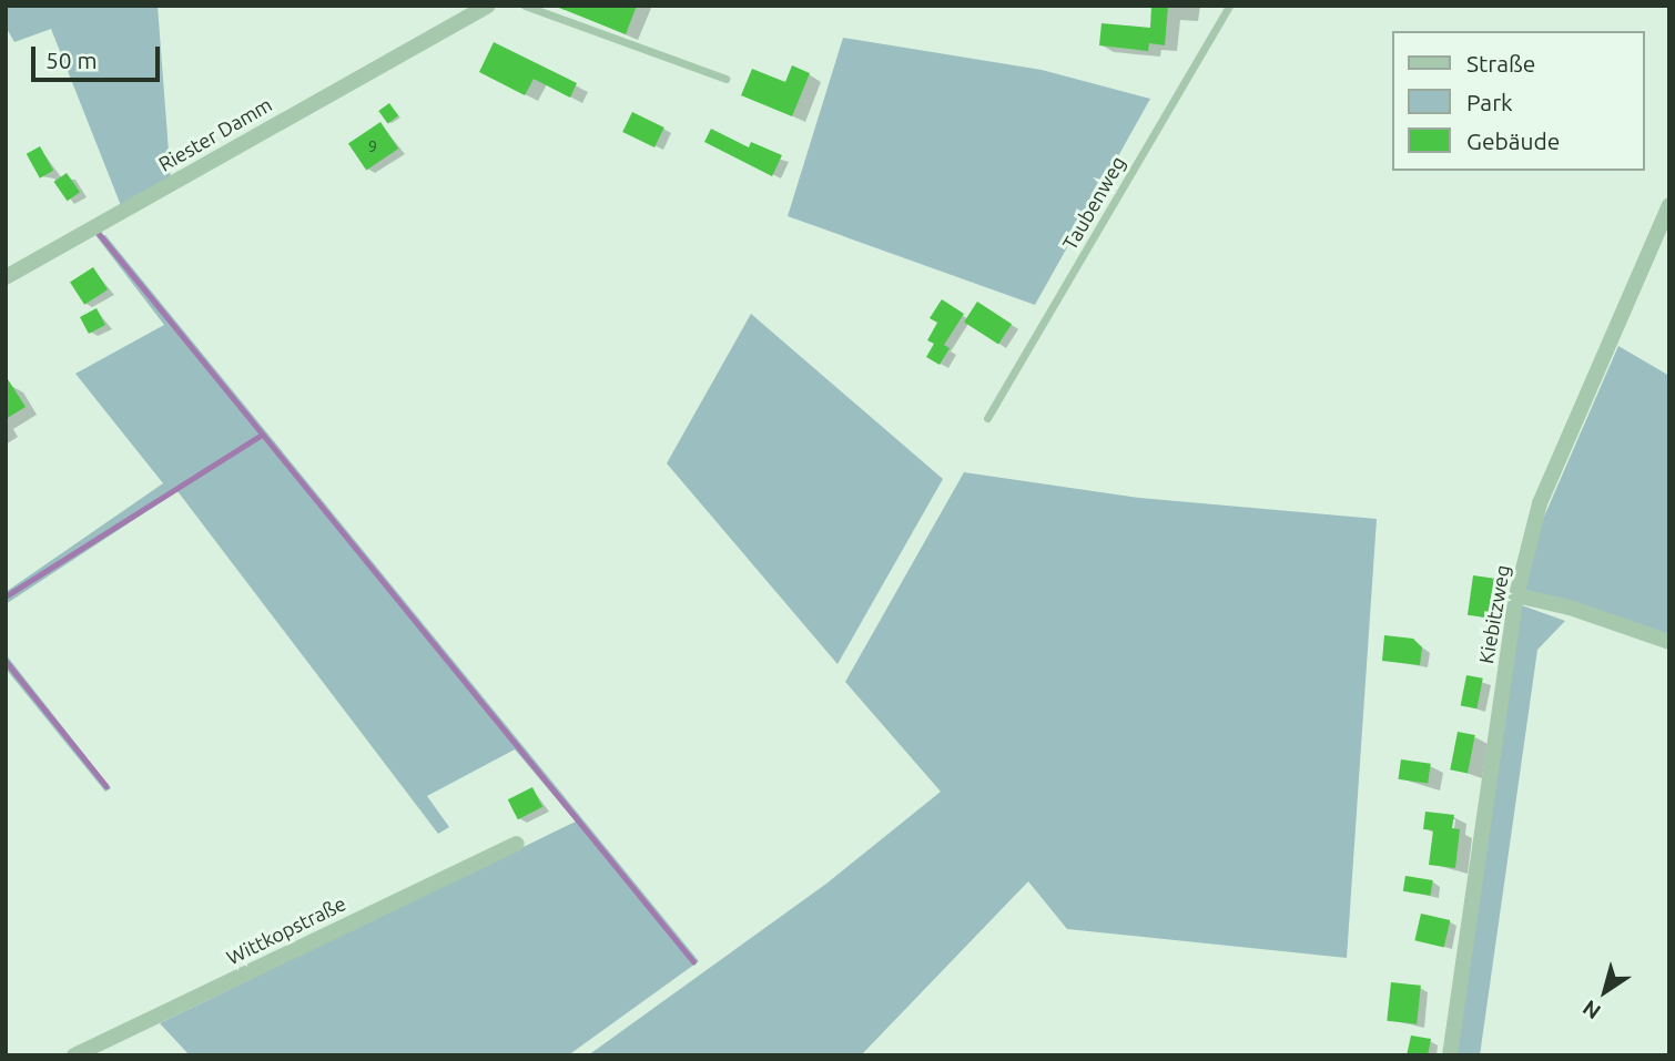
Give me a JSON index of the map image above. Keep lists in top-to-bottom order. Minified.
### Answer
{"streets":{"street":["Riester Damm","Kiebitzweg","Wittkopstraße"],"lane":["Taubenweg"]},"house_numbers":["9"],"legend":["Straße","Park","Gebäude"],"scale_bar":"50 m","north":"bottom left"}
